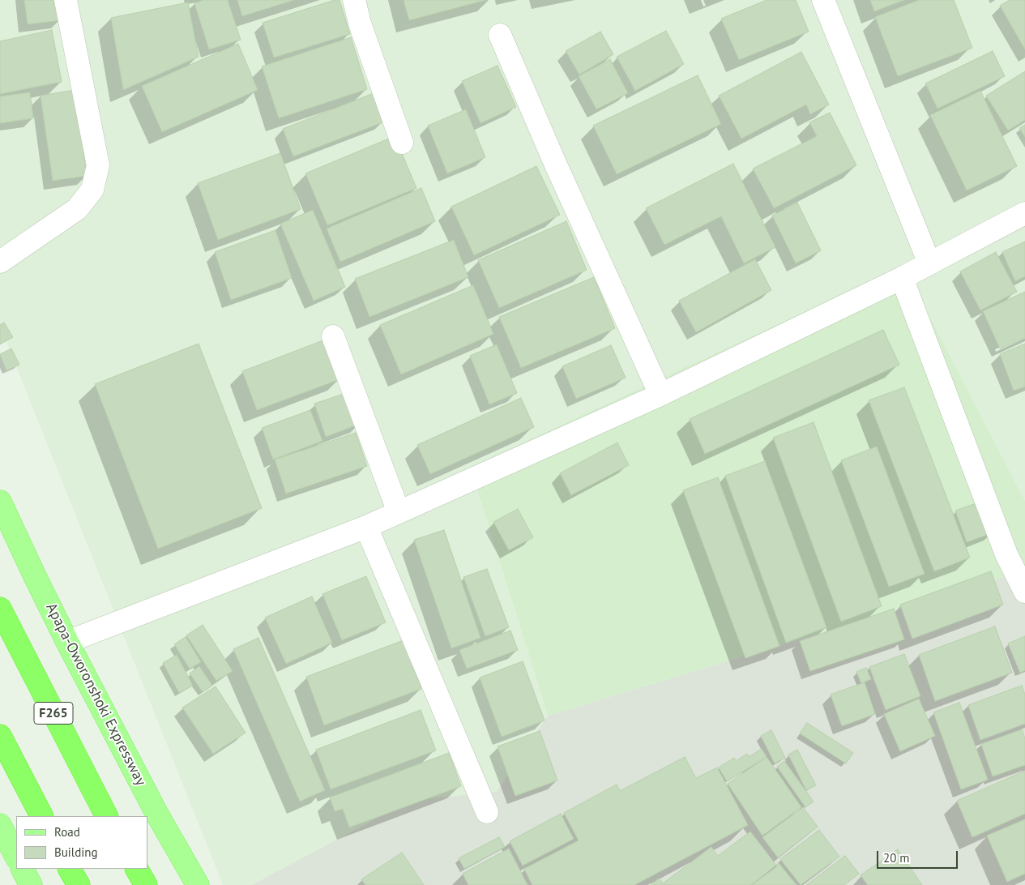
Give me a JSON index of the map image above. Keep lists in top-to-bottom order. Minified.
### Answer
{"streets":{"highway":["F265"],"main road":["Apapa-Oworonshoki Expressway"]},"legend":["Road","Building"],"scale_bar":"20 m"}
